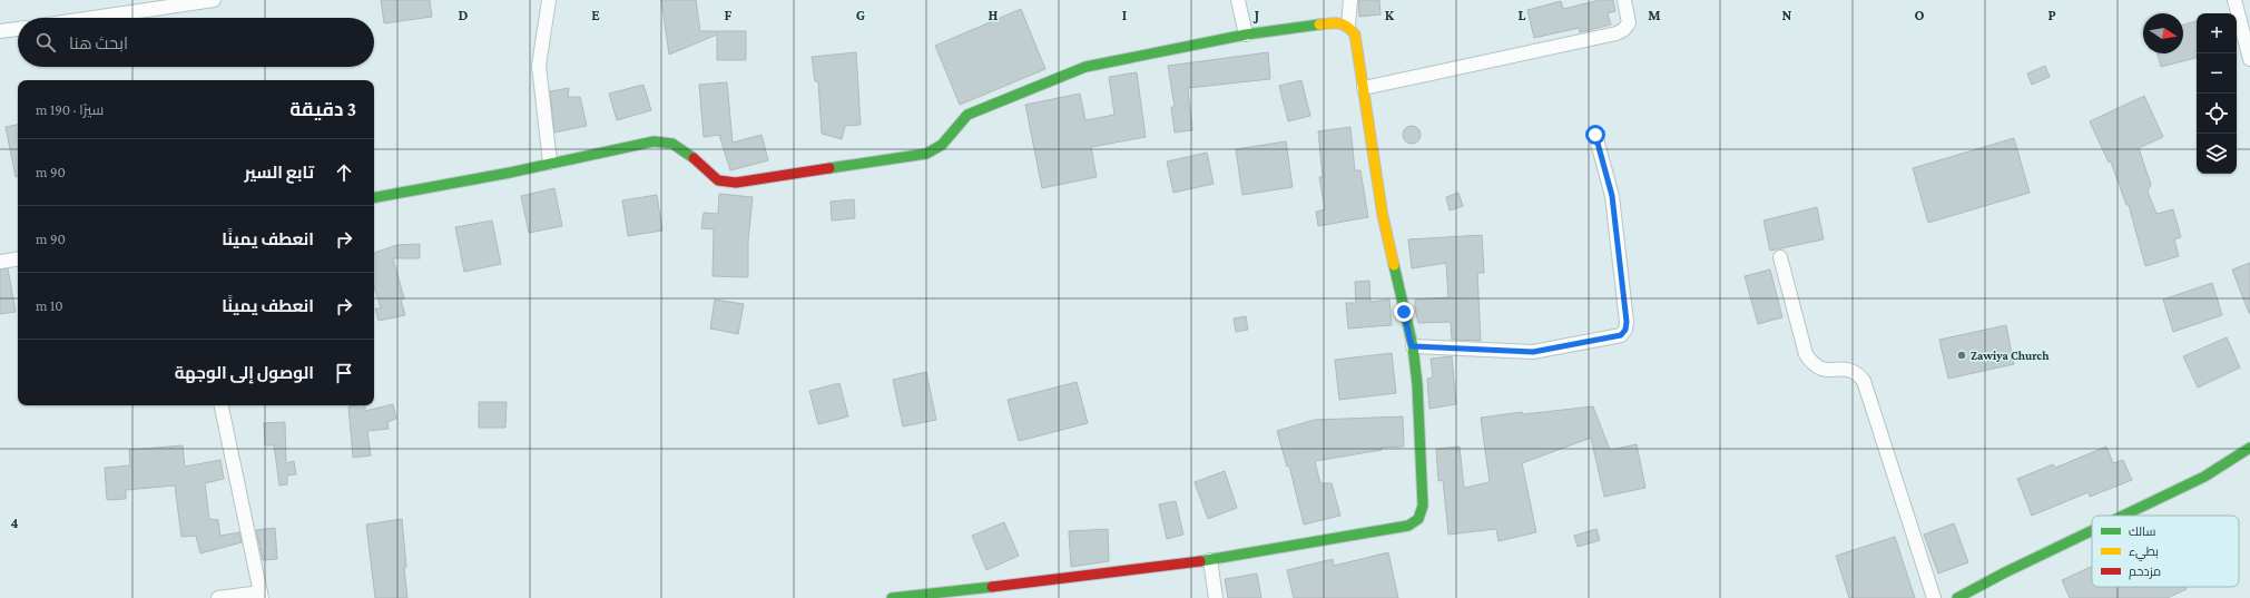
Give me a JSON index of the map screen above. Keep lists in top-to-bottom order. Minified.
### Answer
{"places":["Zawiya Church"],"legend":["سالك","بطيء","مزدحم"],"north":"right","page":{"map_buttons":["+","−"],"search":"ابحث هنا","heading":["3 دقيقة","سيرًا · 190 m"],"list":[["تابع السير","90 m"],["انعطف يمينًا","90 m"],["انعطف يمينًا","10 m"],"الوصول إلى الوجهة"]},"grid":{"columns":["D","E","F","G","H","I","J","K","L","M","N","O","P"],"rows":["4"]}}
